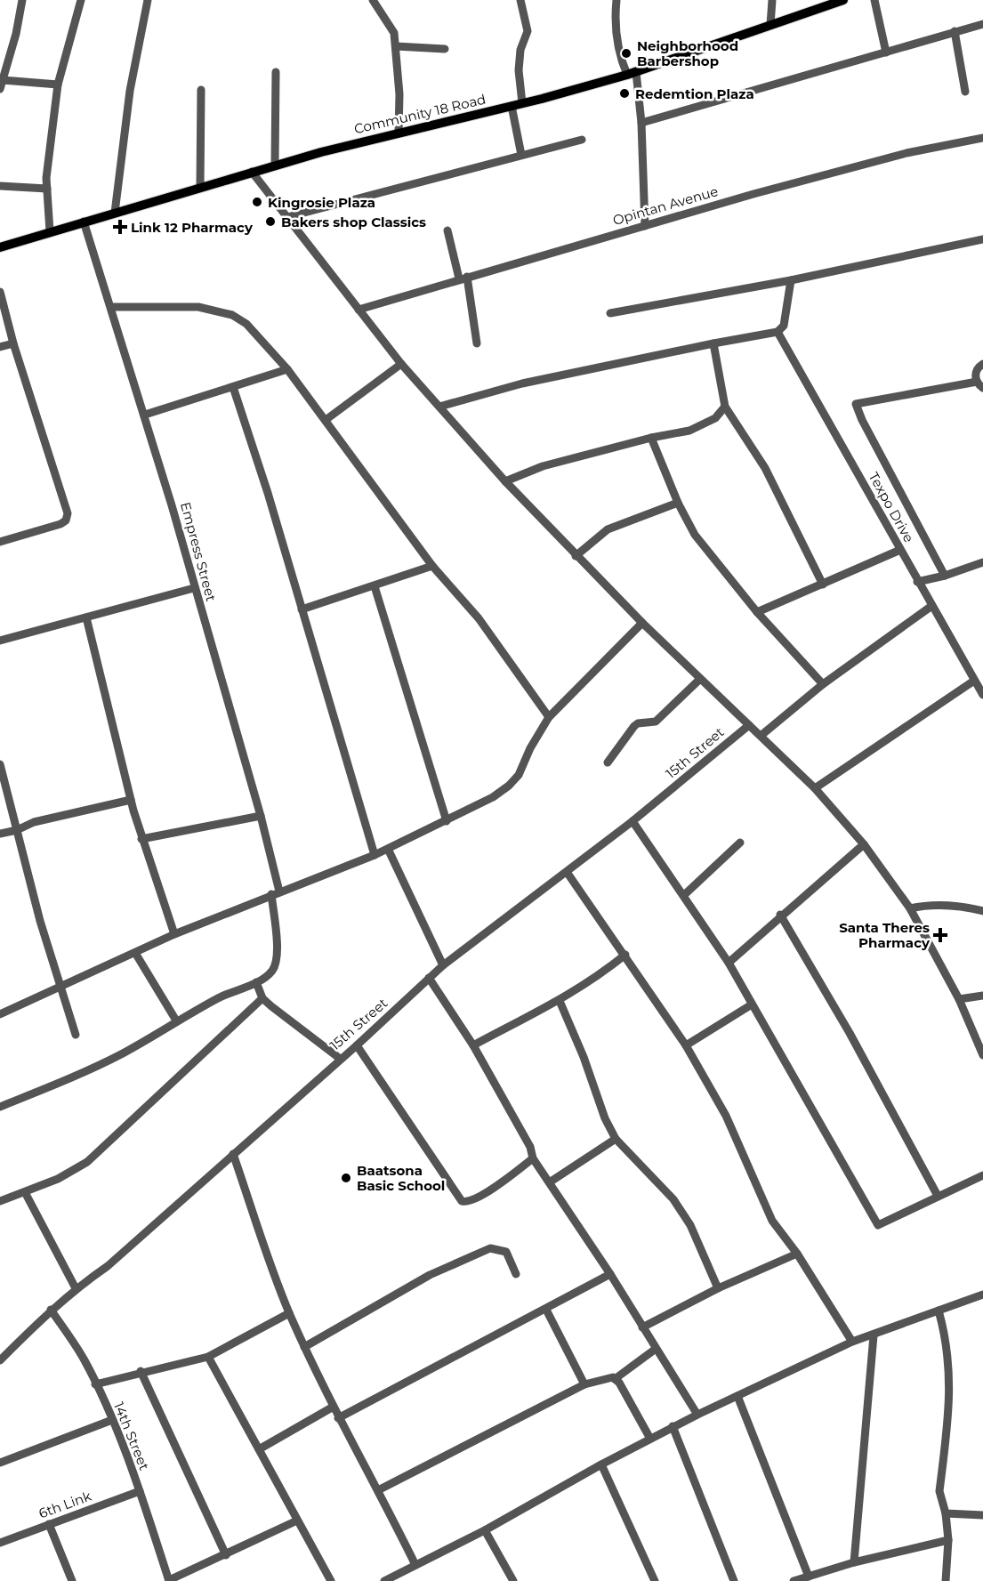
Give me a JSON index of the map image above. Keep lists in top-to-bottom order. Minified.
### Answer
{"streets":{"main road":["Community 18 Road"],"street":["Opintan Avenue","Texpo Drive","Empress Street","15th Street","14th Street","6th Link"]},"crossings":[["Community 18 Road","Empress Street"],["15th Street","14th Street"],["14th Street","6th Link"]],"places":{"other":["Neighborhood Barbershop","Redemtion Plaza","Kingrosie Plaza","Bakers shop Classics","Baatsona Basic School"],"health":["Link 12 Pharmacy","Santa Theres Pharmacy"]}}
